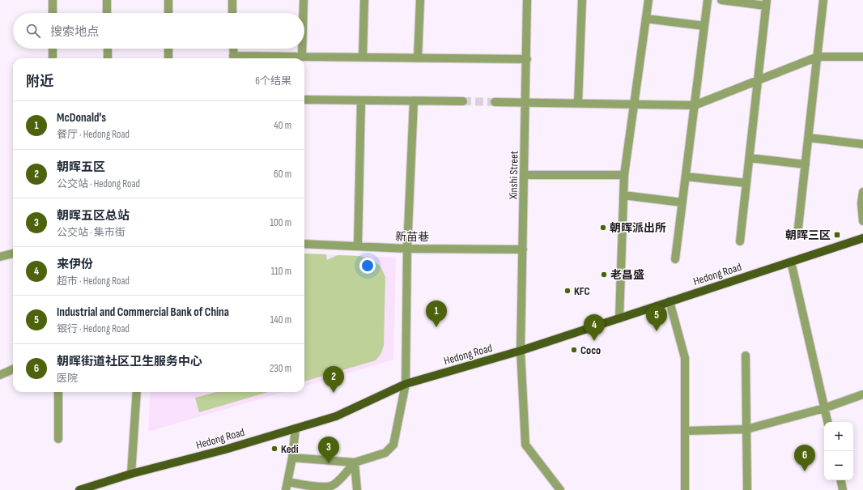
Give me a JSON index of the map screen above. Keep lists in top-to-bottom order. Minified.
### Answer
{"streets":{"main road":["Hedong Road"],"street":["Xinshi Street","新苗巷"]},"crossings":[["Xinshi Street","新苗巷"],["Xinshi Street","Hedong Road"]],"places":{"other":["朝晖派出所","老昌盛","KFC","Coco","Kedi"],"transit":["朝晖三区"]},"page":{"search":"搜索地点","heading":["附近","6个结果"],"list":[{"mark":"1","name":"McDonald's","note":"餐厅 · Hedong Road","value":"40 m"},{"mark":"2","name":"朝晖五区","note":"公交站 · Hedong Road","value":"60 m"},{"mark":"3","name":"朝晖五区总站","note":"公交站 · 集市街","value":"100 m"},{"mark":"4","name":"来伊份","note":"超市 · Hedong Road","value":"110 m"},{"mark":"5","name":"Industrial and Commercial Bank of China","note":"银行 · Hedong Road","value":"140 m"},{"mark":"6","name":"朝晖街道社区卫生服务中心","note":"医院","value":"230 m"}],"pins":["1","5","4","2","3","6"],"map_buttons":["+","−"]}}
